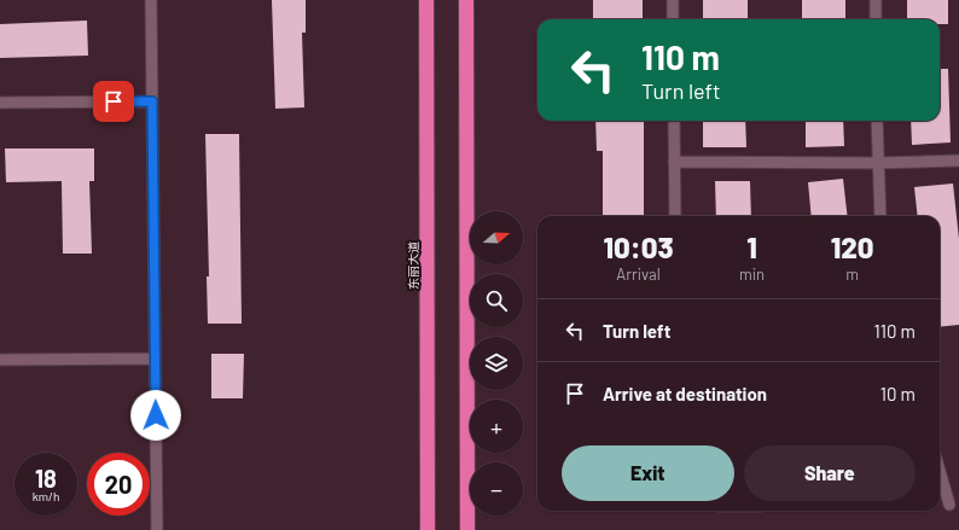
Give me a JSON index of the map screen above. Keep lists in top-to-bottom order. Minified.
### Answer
{"streets":{"highway":["东丽大道"]},"north":"right","page":{"turn":["110 m","Turn left"],"map_buttons":["+","−"],"eta":["10:03","Arrival","1","min","120","m"],"list":[{"name":"Turn left","value":"110 m"},{"name":"Arrive at destination","value":"10 m"}],"buttons":["Exit","Share"],"speed":"18 km/h","limit":"20"}}
